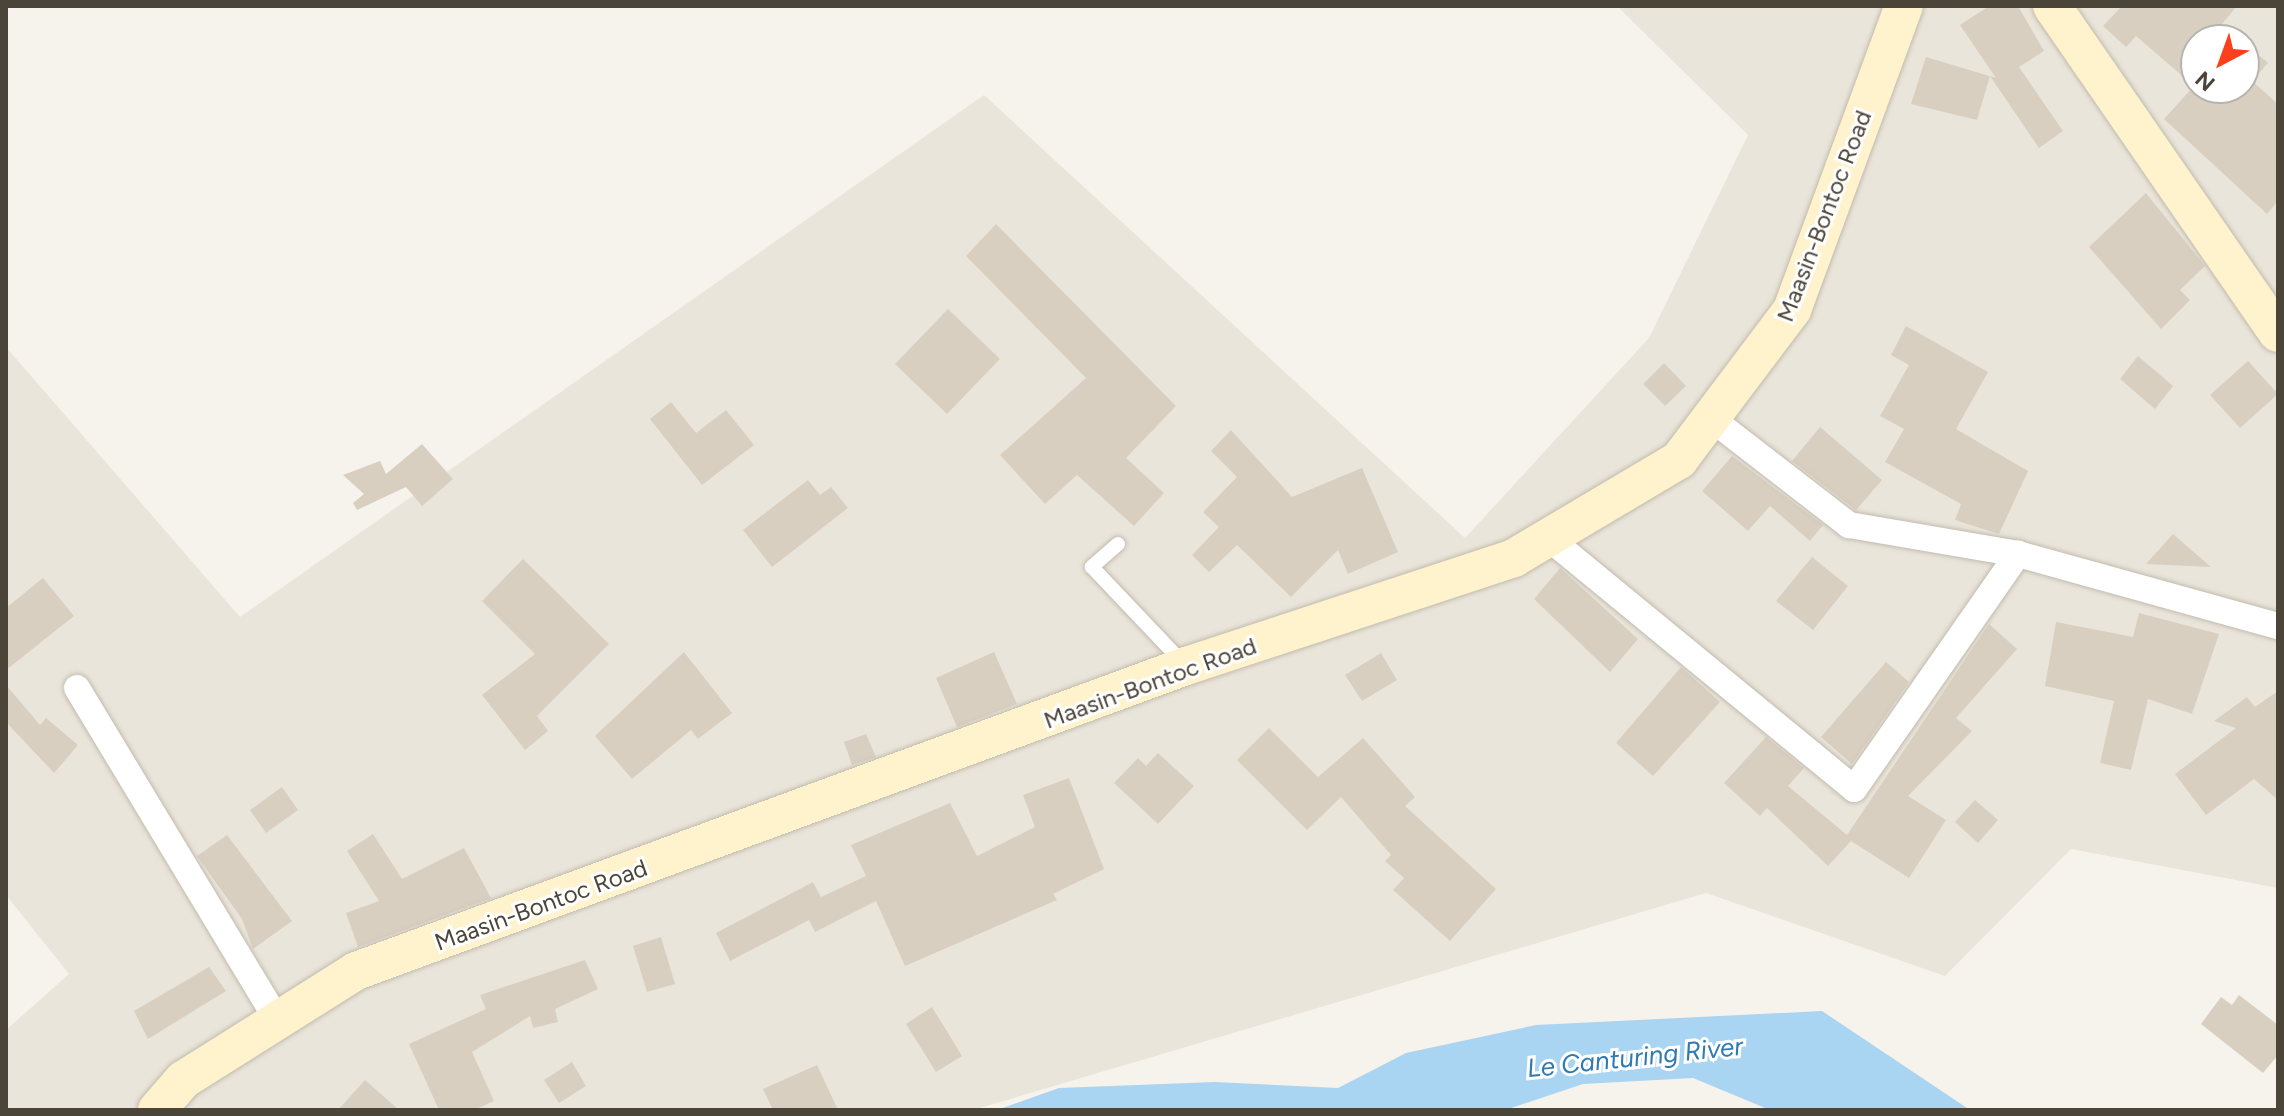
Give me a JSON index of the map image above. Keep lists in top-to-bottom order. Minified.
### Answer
{"streets":{"main road":["Maasin-Bontoc Road"]},"water":["Le Canturing River"],"north":"bottom left"}
